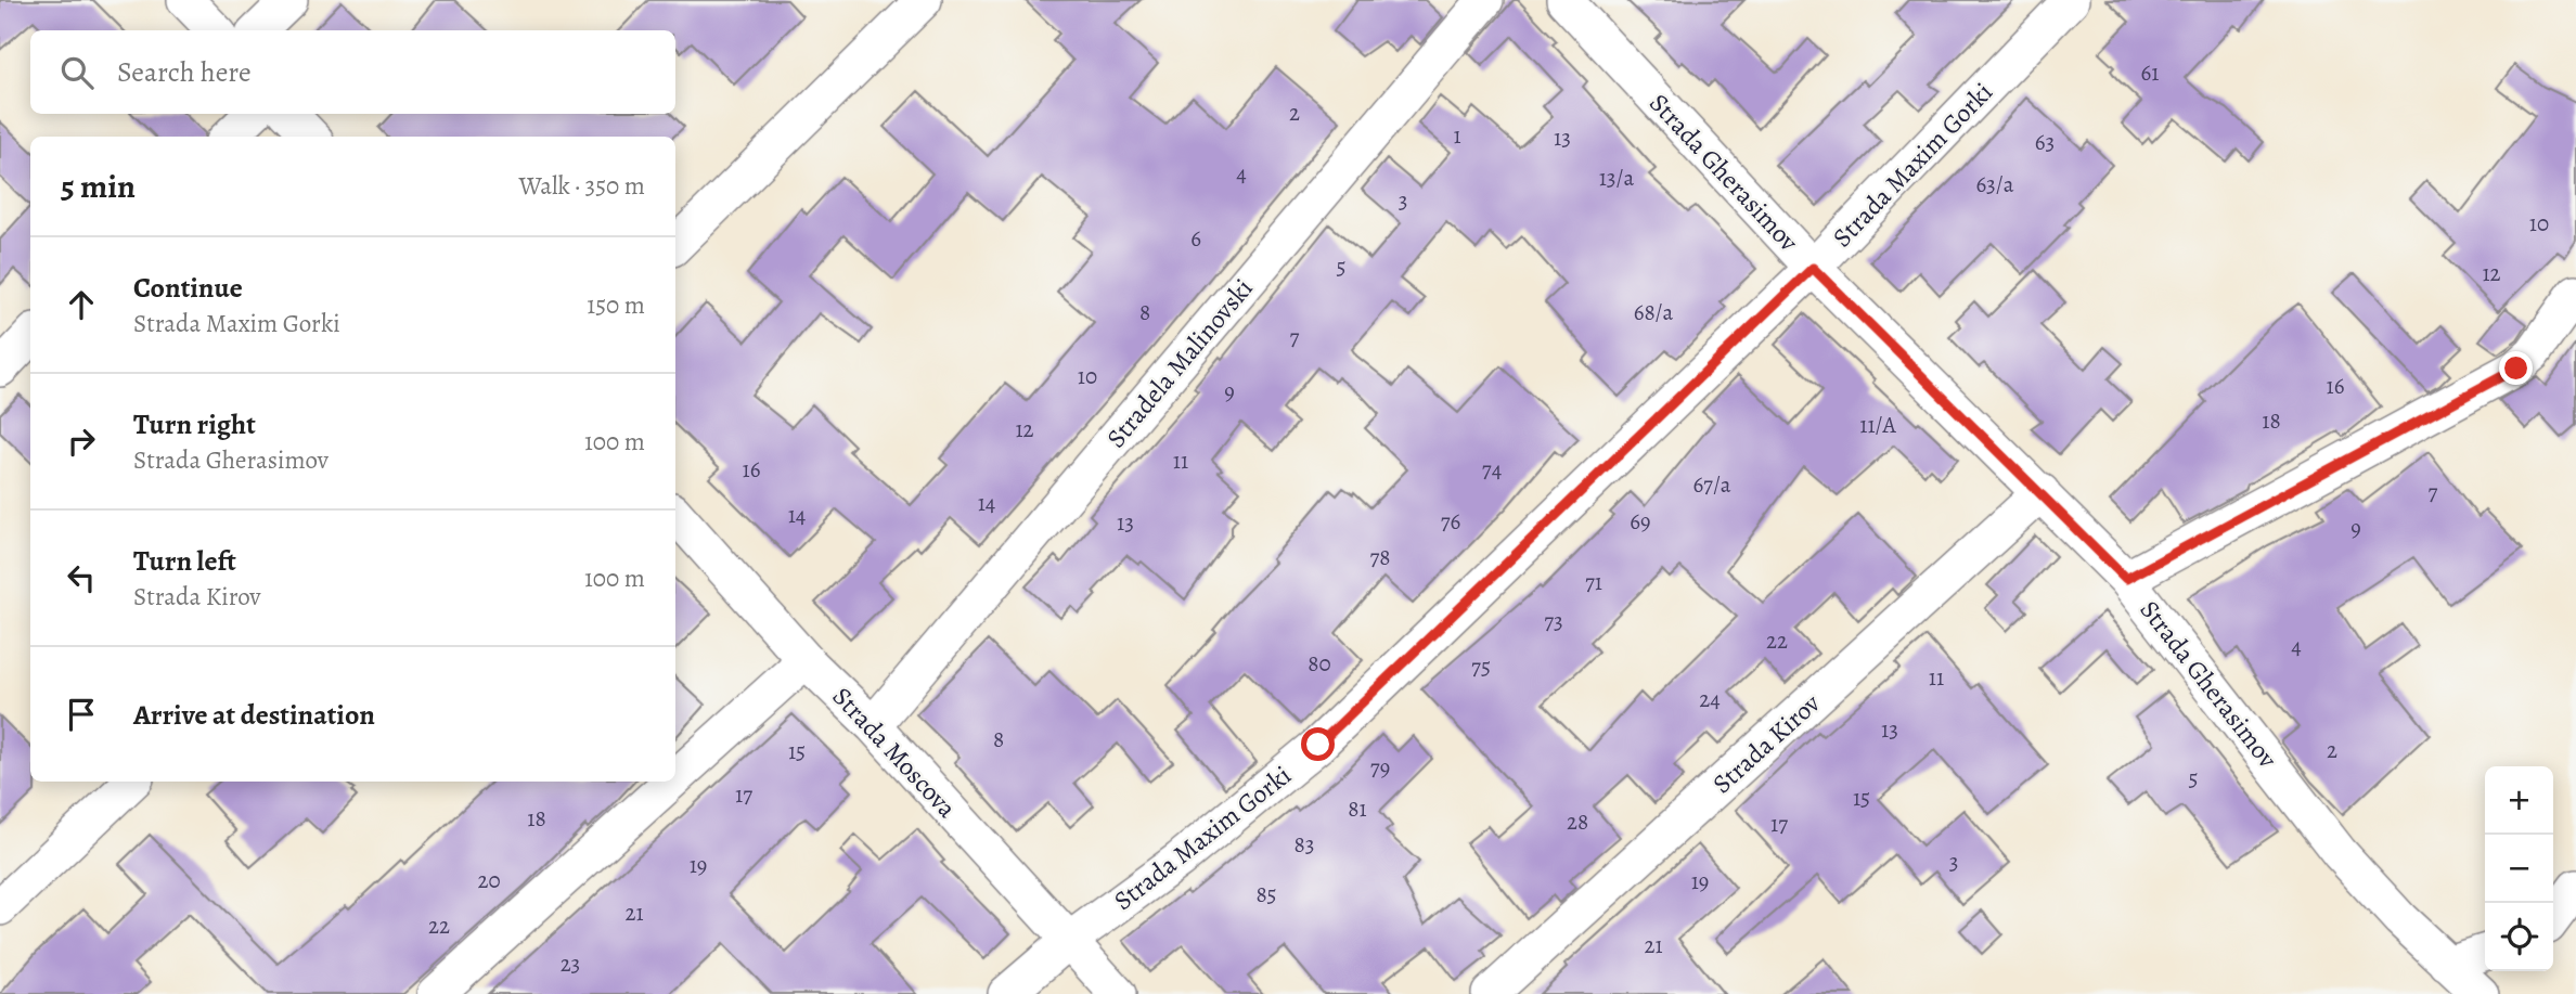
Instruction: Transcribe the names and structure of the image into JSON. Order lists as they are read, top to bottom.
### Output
{
  "streets": {
    "street": [
      "Strada Maxim Gorki",
      "Strada Gherasimov",
      "Stradela Malinovski",
      "Strada Kirov",
      "Strada Moscova"
    ]
  },
  "crossings": [
    ["Strada Maxim Gorki", "Strada Gherasimov"],
    ["Strada Maxim Gorki", "Strada Moscova"],
    ["Strada Gherasimov", "Strada Kirov"],
    ["Stradela Malinovski", "Strada Moscova"]
  ],
  "house_numbers": [
    "61",
    "2",
    "1",
    "13",
    "63",
    "4",
    "13/a",
    "63/a",
    "3",
    "10",
    "6",
    "5",
    "12",
    "8",
    "68/a",
    "7",
    "10",
    "16",
    "9",
    "18",
    "11/A",
    "12",
    "11",
    "16",
    "74",
    "67/a",
    "7",
    "14",
    "14",
    "76",
    "69",
    "13",
    "9",
    "78",
    "71",
    "73",
    "22",
    "4",
    "80",
    "75",
    "11",
    "24",
    "13",
    "8",
    "2",
    "15",
    "79",
    "5",
    "17",
    "15",
    "81",
    "18",
    "28",
    "17",
    "83",
    "3",
    "19",
    "20",
    "19",
    "85",
    "21",
    "22",
    "21",
    "23"
  ],
  "page": {
    "search": "Search here",
    "heading": ["5 min", "Walk · 350 m"],
    "list": [
      ["Continue", "Strada Maxim Gorki", "150 m"],
      ["Turn right", "Strada Gherasimov", "100 m"],
      ["Turn left", "Strada Kirov", "100 m"],
      "Arrive at destination"
    ],
    "map_buttons": ["+", "−"]
  }
}
